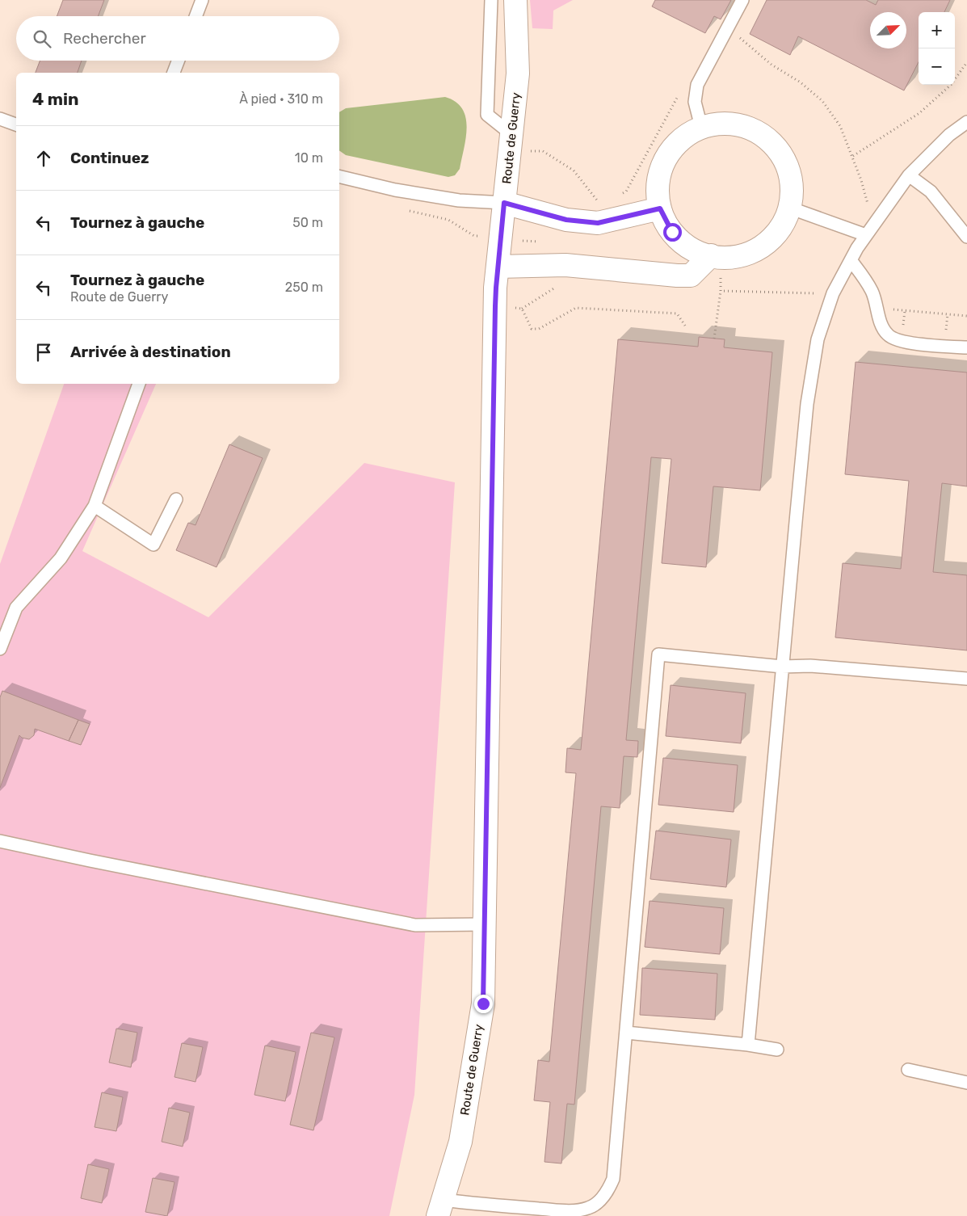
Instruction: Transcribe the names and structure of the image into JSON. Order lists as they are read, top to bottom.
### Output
{
  "streets": {
    "street": ["Route de Guerry"]
  },
  "north": "top right",
  "page": {
    "map_buttons": ["+", "−"],
    "search": "Rechercher",
    "heading": ["4 min", "À pied · 310 m"],
    "list": [
      ["Continuez", "10 m"],
      ["Tournez à gauche", "50 m"],
      ["Tournez à gauche", "Route de Guerry", "250 m"],
      "Arrivée à destination"
    ]
  }
}
